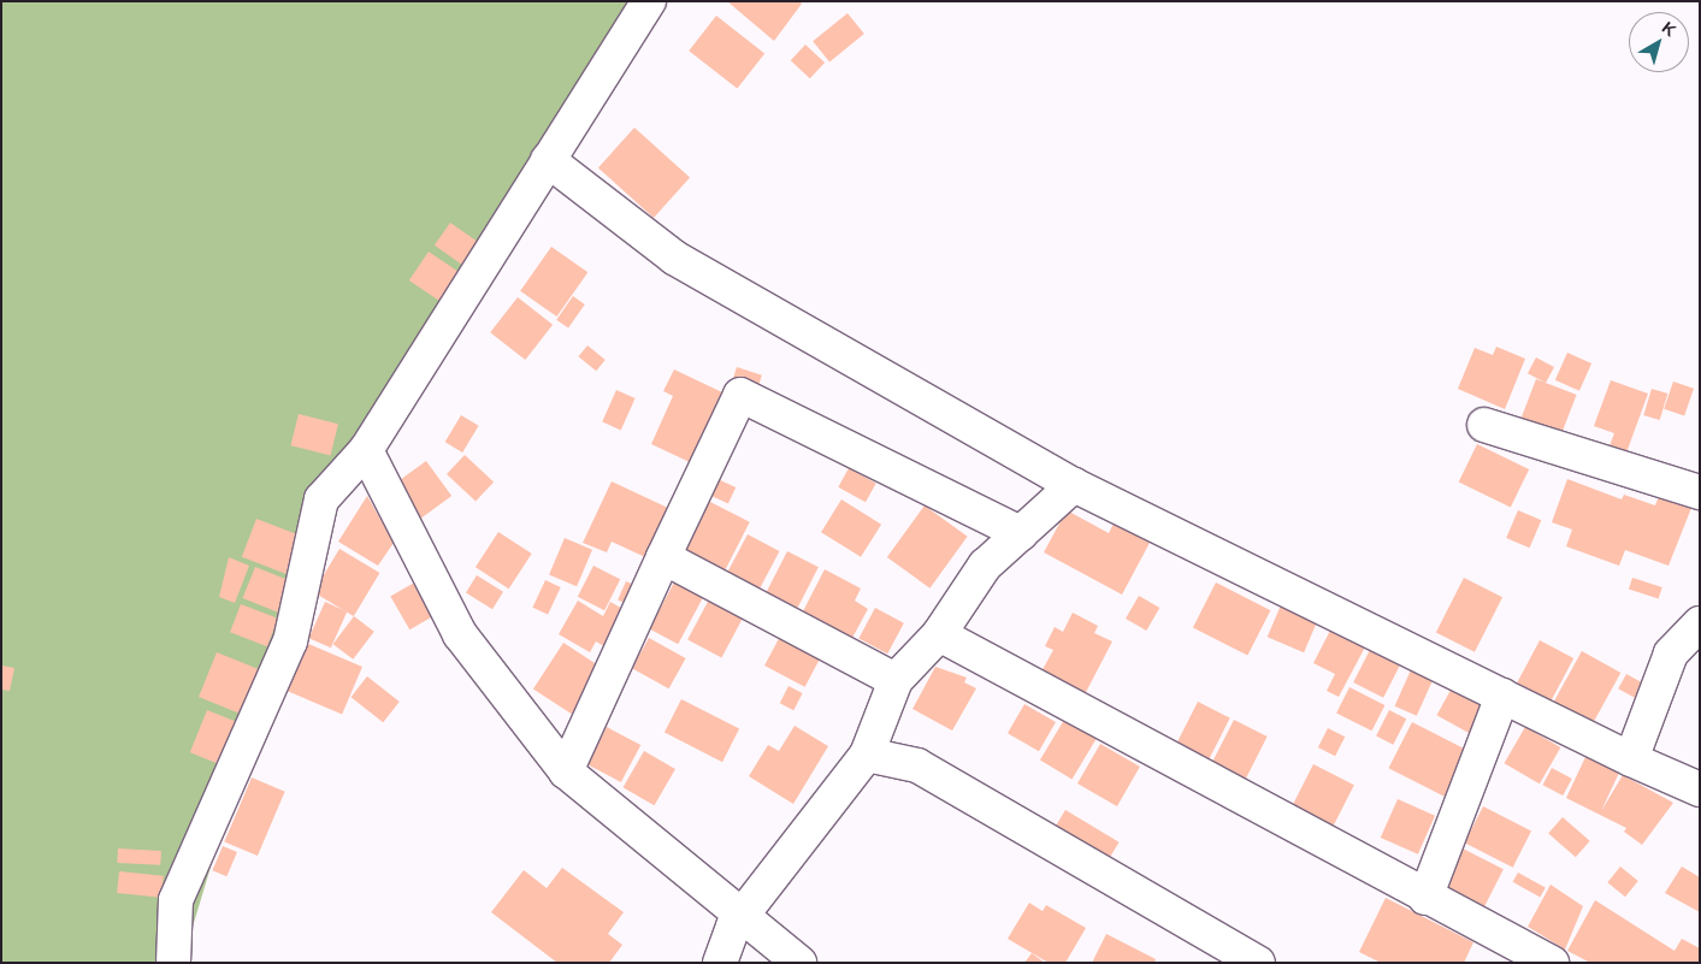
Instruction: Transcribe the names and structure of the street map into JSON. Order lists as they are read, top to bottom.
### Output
{
  "north": "top right"
}
